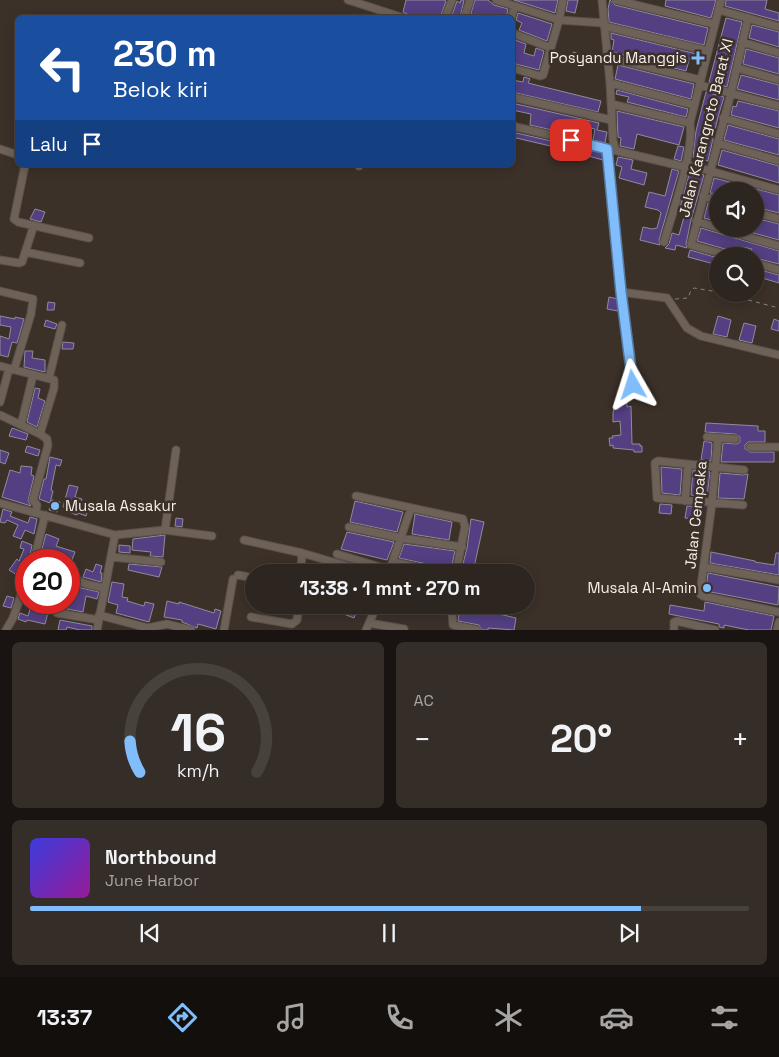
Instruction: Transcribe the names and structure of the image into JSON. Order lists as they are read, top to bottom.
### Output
{
  "streets": {
    "street": ["Jalan Karangroto Barat XI", "Jalan Cempaka"]
  },
  "places": {
    "health": ["Posyandu Manggis"],
    "other": ["Musala Assakur", "Musala Al-Amin"]
  },
  "page": {
    "turn": ["230 m", "Belok kiri"],
    "then": "Lalu",
    "limit": "20",
    "trip": "13:38 · 1 mnt · 270 m",
    "tile": "AC",
    "heat": ["−", "20°", "+"],
    "song": ["Northbound", "June Harbor"],
    "tabs": "13:37",
    "gauge": ["16", "km/h"]
  }
}
